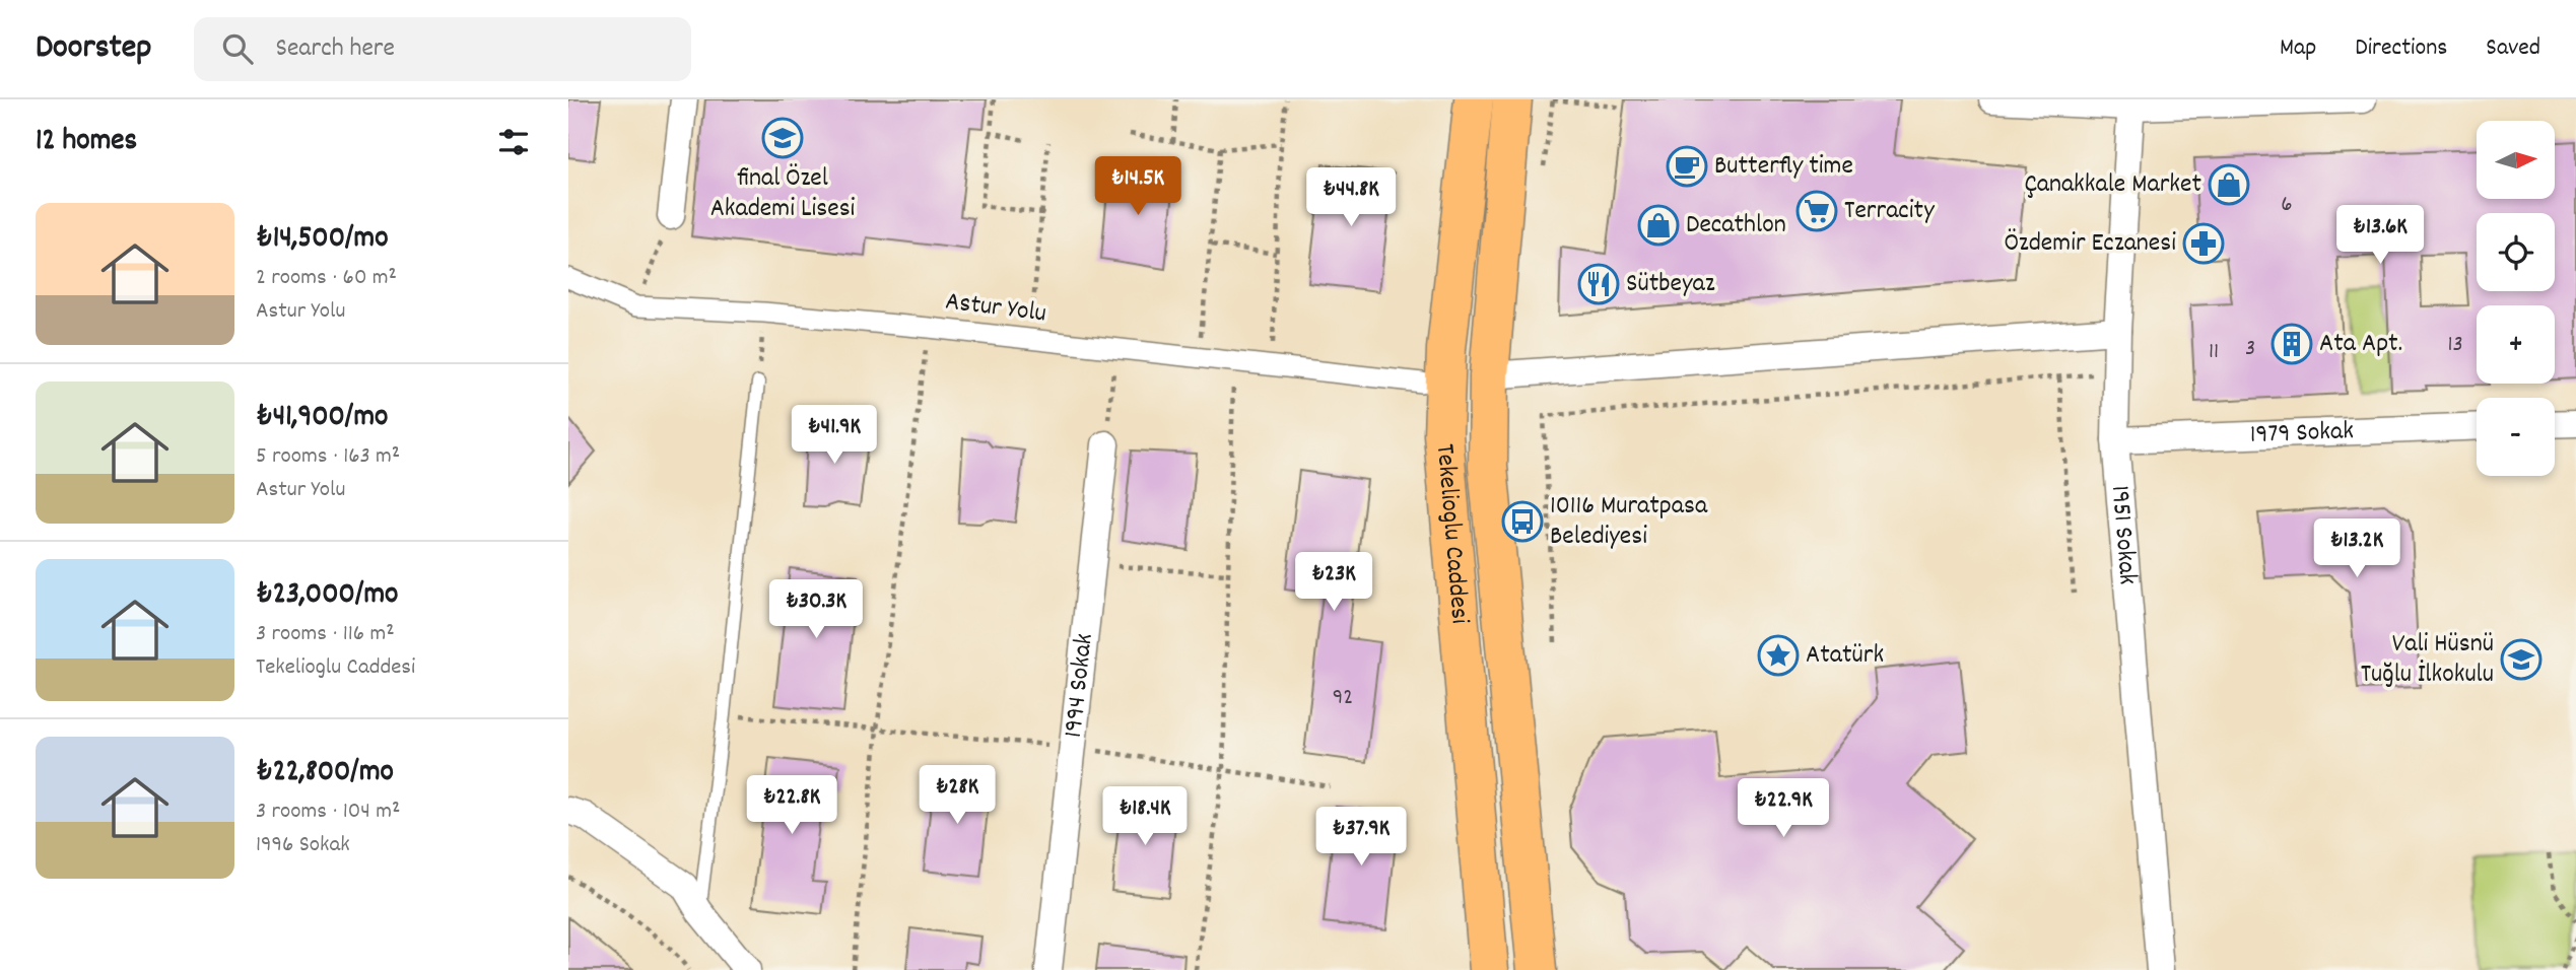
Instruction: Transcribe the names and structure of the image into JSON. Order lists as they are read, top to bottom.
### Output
{
  "streets": {
    "main road": ["Tekelioglu Caddesi"],
    "street": [
      "Astur Yolu",
      "1979 Sokak",
      "1951 Sokak",
      "1994 Sokak"
    ]
  },
  "crossings": [
    ["1979 Sokak", "1951 Sokak"]
  ],
  "places": {
    "school or university": ["final Özel Akademi Lisesi", "Vali Hüsnü Tuğlu İlkokulu"],
    "cafe": ["Butterfly time"],
    "shop": ["Çanakkale Market", "Decathlon"],
    "supermarket": ["Terracity"],
    "pharmacy": ["Özdemir Eczanesi"],
    "restaurant": ["Sütbeyaz"],
    "building": ["Ata Apt."],
    "bus stop": ["10116 Muratpasa Belediyesi"],
    "place": ["Atatürk"]
  },
  "house_numbers": [
    "6",
    "13",
    "3",
    "11",
    "92"
  ],
  "north": "right",
  "page": {
    "header": "Doorstep",
    "search": "Search here",
    "nav": ["Map", "Directions", "Saved"],
    "heading": "12 homes",
    "map_buttons": ["+", "−"],
    "price": [
      "₺14.5K",
      "₺44.8K",
      "₺13.6K",
      "₺41.9K",
      "₺13.2K",
      "₺23K",
      "₺30.3K",
      "₺28K",
      "₺22.8K",
      "₺22.9K",
      "₺18.4K",
      "₺37.9K"
    ],
    "list": [
      {
        "name": "₺14,500/mo",
        "note": "2 rooms · 60 m² · Astur Yolu"
      },
      {
        "name": "₺41,900/mo",
        "note": "5 rooms · 163 m² · Astur Yolu"
      },
      {
        "name": "₺23,000/mo",
        "note": "3 rooms · 116 m² · Tekelioglu Caddesi"
      },
      {
        "name": "₺22,800/mo",
        "note": "3 rooms · 104 m² · 1996 Sokak"
      }
    ]
  }
}
